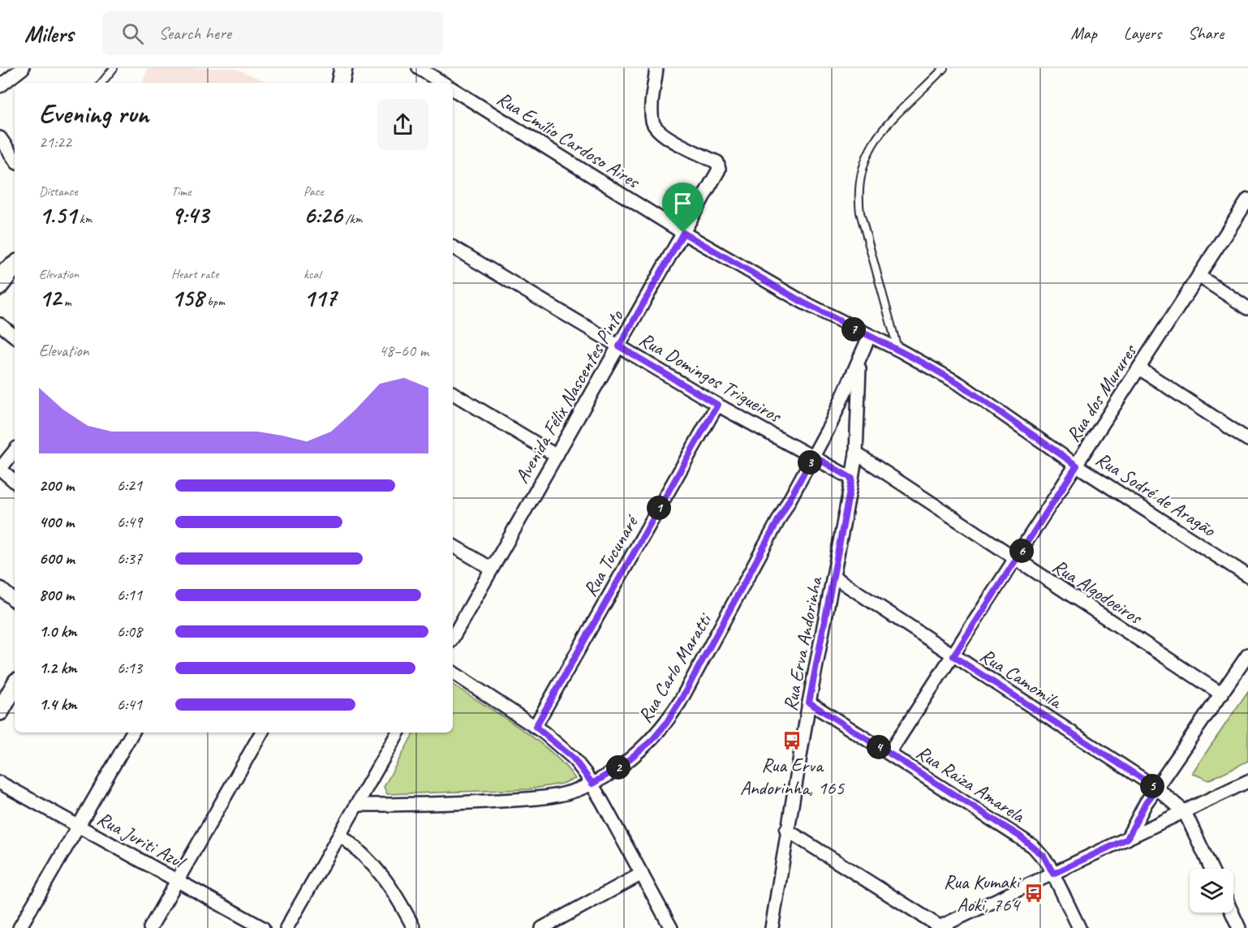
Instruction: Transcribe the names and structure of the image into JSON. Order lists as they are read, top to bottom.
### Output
{
  "streets": {
    "street": [
      "Rua Emílio Cardoso Aires",
      "Rua Domingos Trigueiros",
      "Rua dos Murures",
      "Avenida Félix Nascentes Pinto",
      "Rua Sodré de Aragão",
      "Rua Tucunaré",
      "Rua Algodoeiros",
      "Rua Erva Andorinha",
      "Rua Carlo Maratti",
      "Rua Camomila",
      "Rua Raiza Amarela",
      "Rua Juriti Azul"
    ]
  },
  "crossings": [
    ["Rua Emílio Cardoso Aires", "Avenida Félix Nascentes Pinto"],
    ["Rua Emílio Cardoso Aires", "Rua Sodré de Aragão"],
    ["Rua Emílio Cardoso Aires", "Rua Carlo Maratti"],
    ["Rua Domingos Trigueiros", "Avenida Félix Nascentes Pinto"],
    ["Rua Domingos Trigueiros", "Rua Tucunaré"],
    ["Rua Domingos Trigueiros", "Rua Erva Andorinha"],
    ["Rua Domingos Trigueiros", "Rua Carlo Maratti"],
    ["Rua dos Murures", "Rua Sodré de Aragão"],
    ["Rua dos Murures", "Rua Algodoeiros"],
    ["Rua dos Murures", "Rua Camomila"],
    ["Rua dos Murures", "Rua Raiza Amarela"],
    ["Rua Sodré de Aragão", "Rua Carlo Maratti"],
    ["Rua Algodoeiros", "Rua Erva Andorinha"],
    ["Rua Erva Andorinha", "Rua Camomila"],
    ["Rua Erva Andorinha", "Rua Raiza Amarela"]
  ],
  "places": {
    "bus stop": ["Rua Erva Andorinha, 165", "Rua Kumaki Aoki, 764"]
  },
  "page": {
    "header": "Milers",
    "search": "Search here",
    "nav": ["Map", "Layers", "Share"],
    "heading": ["Evening run", "21:22"],
    "stats": [
      ["Distance", "1.51 km"],
      ["Time", "9:43"],
      ["Pace", "6:26 /km"],
      ["Elevation", "12 m"],
      ["Heart rate", "158 bpm"],
      ["kcal", "117"]
    ],
    "pins": [
      "7",
      "3",
      "1",
      "6",
      "4",
      "2",
      "5"
    ],
    "chart": ["Elevation", "48–60 m"],
    "list": [
      {
        "name": "200 m",
        "note": "6:21"
      },
      {
        "name": "400 m",
        "note": "6:49"
      },
      {
        "name": "600 m",
        "note": "6:37"
      },
      {
        "name": "800 m",
        "note": "6:11"
      },
      {
        "name": "1.0 km",
        "note": "6:08"
      },
      {
        "name": "1.2 km",
        "note": "6:13"
      },
      {
        "name": "1.4 km",
        "note": "6:41"
      }
    ]
  }
}
